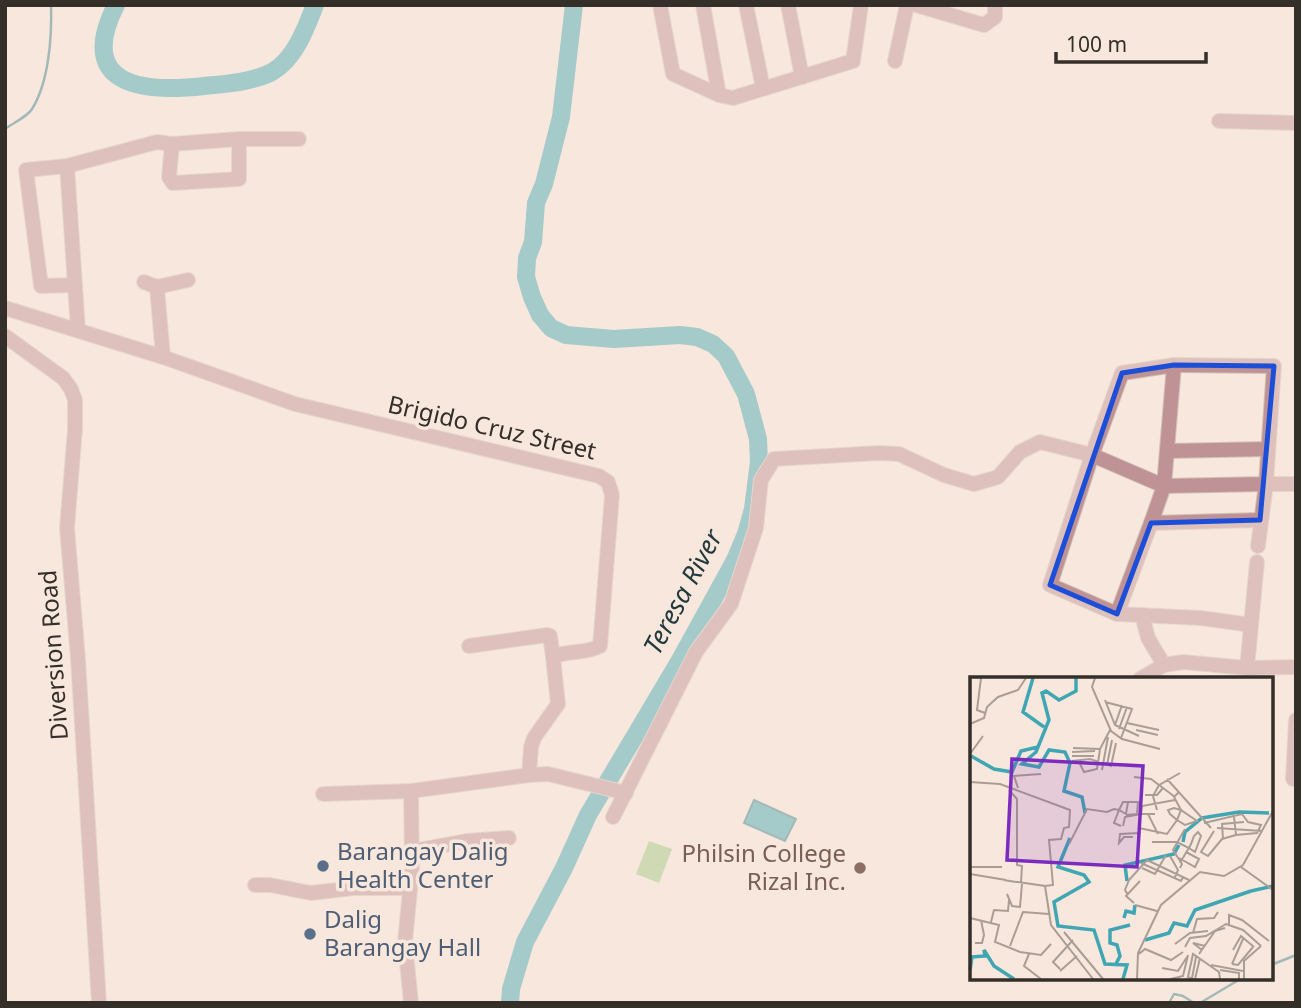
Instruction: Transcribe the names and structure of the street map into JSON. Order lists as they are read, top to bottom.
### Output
{
  "streets": {
    "street": ["Brigido Cruz Street", "Diversion Road"]
  },
  "water": ["Teresa River"],
  "places": ["Barangay Dalig Health Center", "Philsin College Rizal Inc.", "Dalig Barangay Hall"],
  "scale_bar": "100 m"
}
